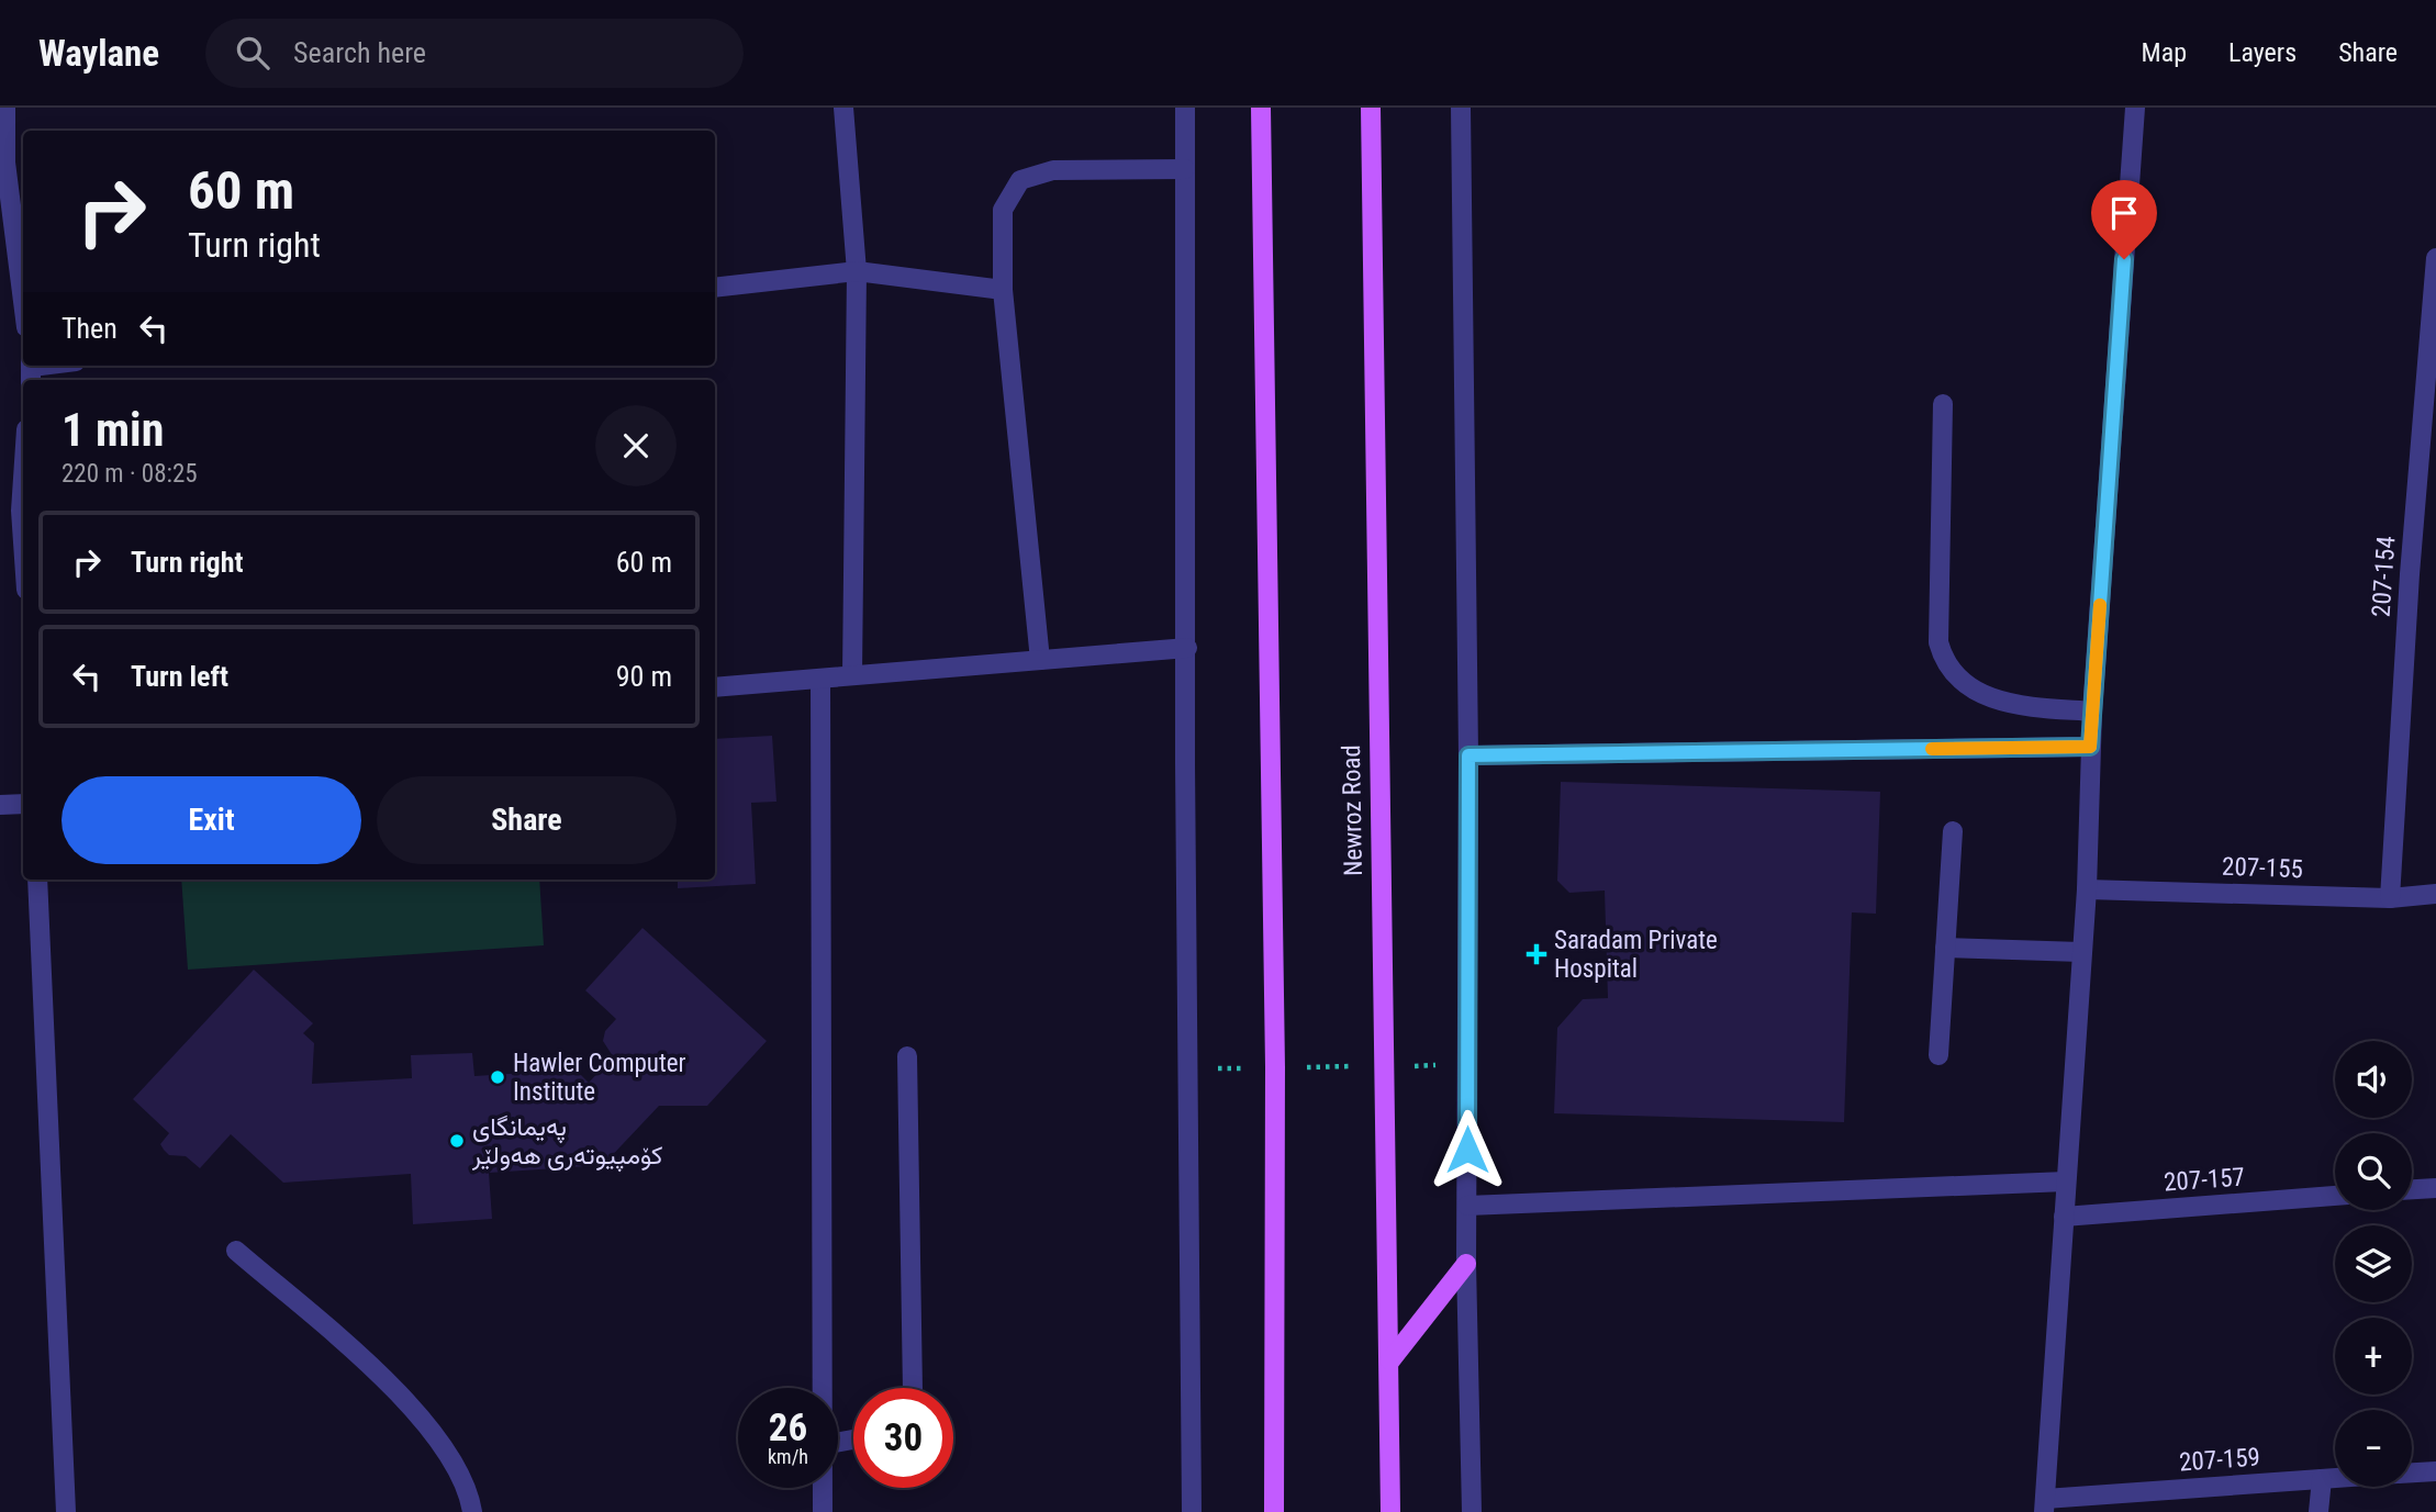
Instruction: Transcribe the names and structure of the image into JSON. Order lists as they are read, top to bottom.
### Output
{
  "streets": {
    "main road": ["Newroz Road"],
    "street": [
      "207-154",
      "207-155",
      "207-157",
      "207-159"
    ]
  },
  "crossings": [
    ["207-154", "207-155"]
  ],
  "places": {
    "health": ["Saradam Private Hospital"],
    "other": ["Hawler Computer Institute", "پەیمانگای کۆمپیوتەری هەولێر"]
  },
  "page": {
    "header": "Waylane",
    "search": "Search here",
    "nav": ["Map", "Layers", "Share"],
    "turn": ["60 m", "Turn right"],
    "then": "Then",
    "heading": ["1 min", "220 m · 08:25"],
    "list": [
      {
        "name": "Turn right",
        "value": "60 m"
      },
      {
        "name": "Turn left",
        "value": "90 m"
      }
    ],
    "buttons": ["Exit", "Share"],
    "map_buttons": ["+", "−"],
    "speed": "26 km/h",
    "limit": "30"
  }
}
